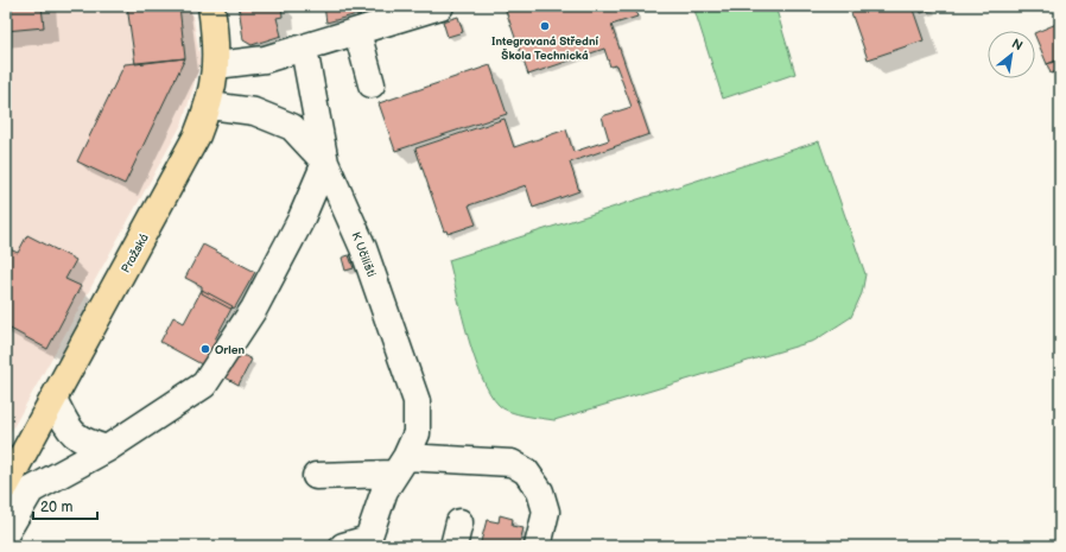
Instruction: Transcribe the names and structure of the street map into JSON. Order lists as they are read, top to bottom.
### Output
{
  "streets": {
    "main road": ["Pražská"],
    "street": ["K Učilišti"]
  },
  "places": ["Integrovaná Střední Škola Technická", "Orlen"],
  "scale_bar": "20 m",
  "north": "top right"
}
